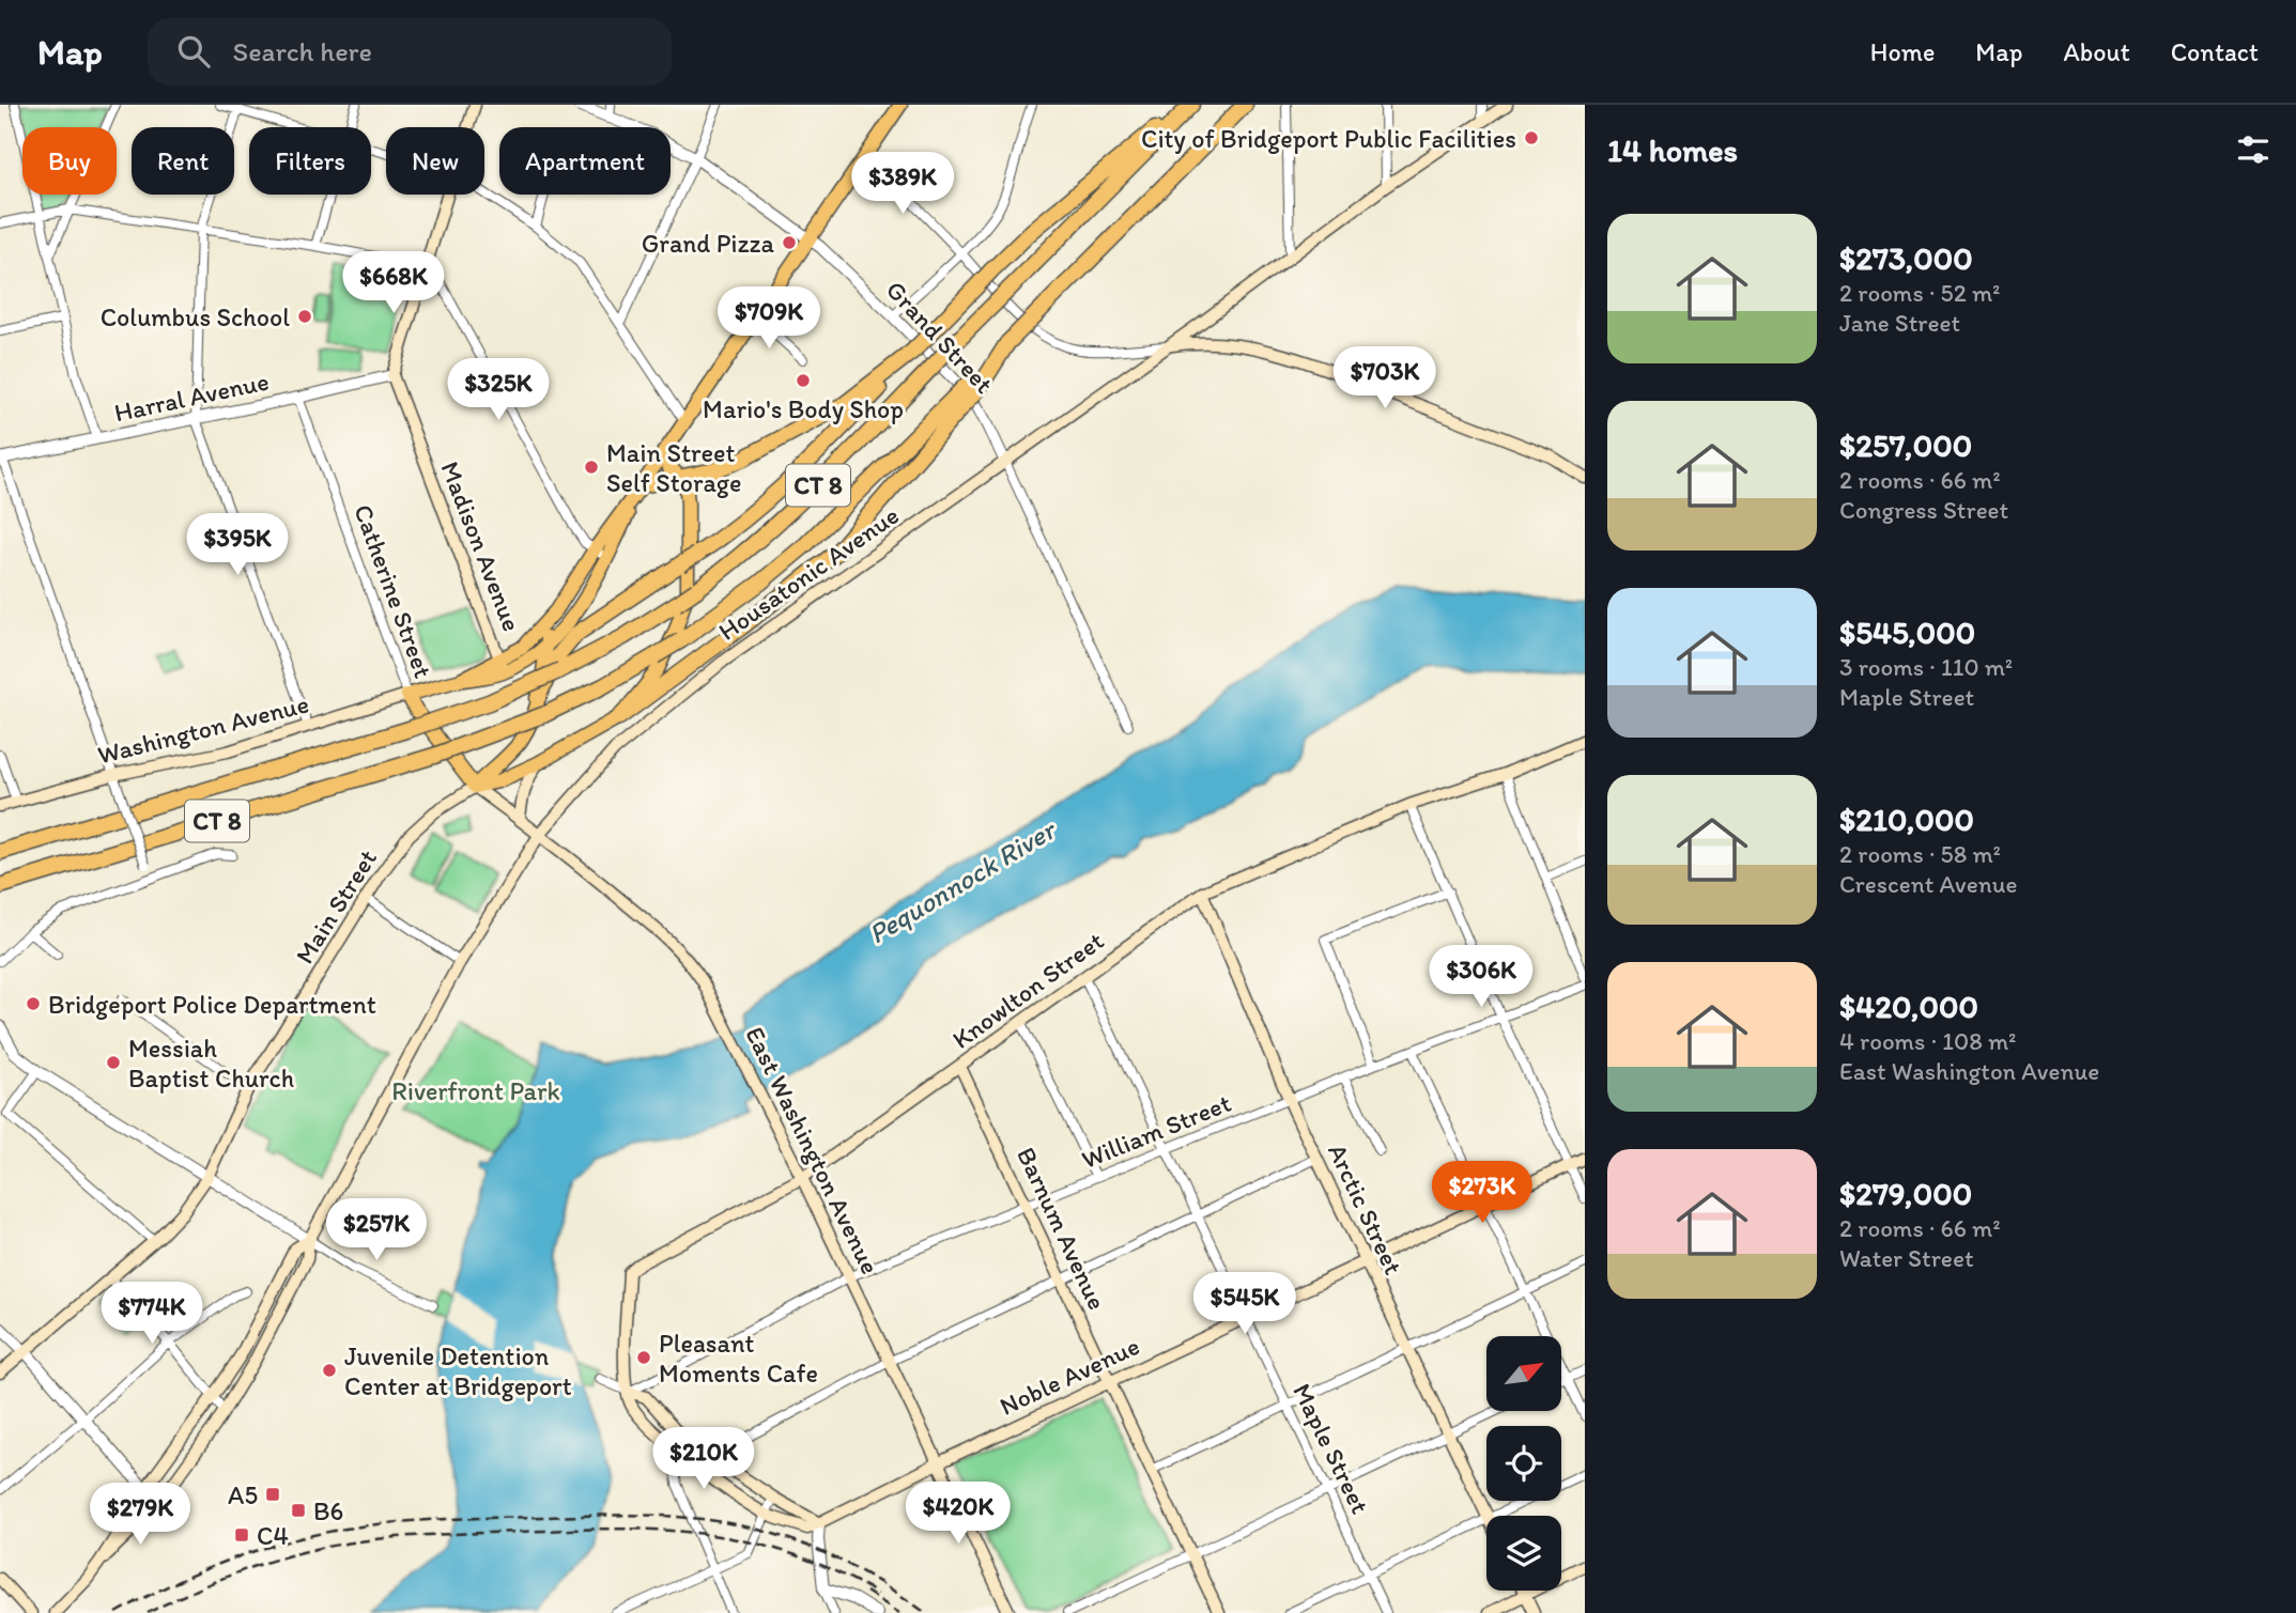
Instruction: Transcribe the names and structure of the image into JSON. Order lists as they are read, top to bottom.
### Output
{
  "streets": {
    "highway": ["CT 8"],
    "main road": [
      "Madison Avenue",
      "Housatonic Avenue",
      "Catherine Street",
      "Washington Avenue",
      "Main Street",
      "Knowlton Street",
      "East Washington Avenue",
      "Arctic Street",
      "Barnum Avenue",
      "Noble Avenue"
    ],
    "street": [
      "Grand Street",
      "Harral Avenue",
      "William Street",
      "Maple Street"
    ]
  },
  "crossings": [
    ["Grand Street", "Housatonic Avenue"],
    ["Grand Street", "Main Street"],
    ["Harral Avenue", "Madison Avenue"],
    ["Harral Avenue", "Catherine Street"],
    ["Madison Avenue", "Washington Avenue"],
    ["Madison Avenue", "Main Street"],
    ["Housatonic Avenue", "East Washington Avenue"],
    ["Catherine Street", "Washington Avenue"],
    ["Catherine Street", "Main Street"],
    ["Catherine Street", "East Washington Avenue"],
    ["Washington Avenue", "Main Street"],
    ["Main Street", "East Washington Avenue"],
    ["Knowlton Street", "William Street"],
    ["Knowlton Street", "East Washington Avenue"],
    ["Knowlton Street", "Arctic Street"],
    ["Knowlton Street", "Barnum Avenue"],
    ["Knowlton Street", "Maple Street"],
    ["William Street", "East Washington Avenue"],
    ["William Street", "Arctic Street"],
    ["William Street", "Barnum Avenue"],
    ["William Street", "Maple Street"],
    ["East Washington Avenue", "Noble Avenue"],
    ["Arctic Street", "Noble Avenue"],
    ["Barnum Avenue", "Noble Avenue"],
    ["Noble Avenue", "Maple Street"]
  ],
  "water": ["Pequonnock River"],
  "parks": ["Riverfront Park"],
  "places": {
    "other": [
      "City of Bridgeport Public Facilities",
      "Grand Pizza",
      "Columbus School",
      "Mario's Body Shop",
      "Main Street Self Storage",
      "Bridgeport Police Department",
      "Messiah Baptist Church",
      "Pleasant Moments Cafe",
      "Juvenile Detention Center at Bridgeport"
    ],
    "transit": ["A5", "B6", "C4"]
  },
  "north": "top right",
  "page": {
    "header": "Map",
    "search": "Search here",
    "nav": [
      "Home",
      "Map",
      "About",
      "Contact"
    ],
    "heading": "14 homes",
    "chip": [
      "Buy",
      "Rent",
      "Filters",
      "New",
      "Apartment"
    ],
    "price": [
      "$389K",
      "$668K",
      "$709K",
      "$703K",
      "$325K",
      "$395K",
      "$306K",
      "$273K",
      "$257K",
      "$545K",
      "$774K",
      "$210K",
      "$420K",
      "$279K"
    ],
    "list": [
      {
        "name": "$273,000",
        "note": "2 rooms · 52 m² · Jane Street"
      },
      {
        "name": "$257,000",
        "note": "2 rooms · 66 m² · Congress Street"
      },
      {
        "name": "$545,000",
        "note": "3 rooms · 110 m² · Maple Street"
      },
      {
        "name": "$210,000",
        "note": "2 rooms · 58 m² · Crescent Avenue"
      },
      {
        "name": "$420,000",
        "note": "4 rooms · 108 m² · East Washington Avenue"
      },
      {
        "name": "$279,000",
        "note": "2 rooms · 66 m² · Water Street"
      }
    ]
  }
}
